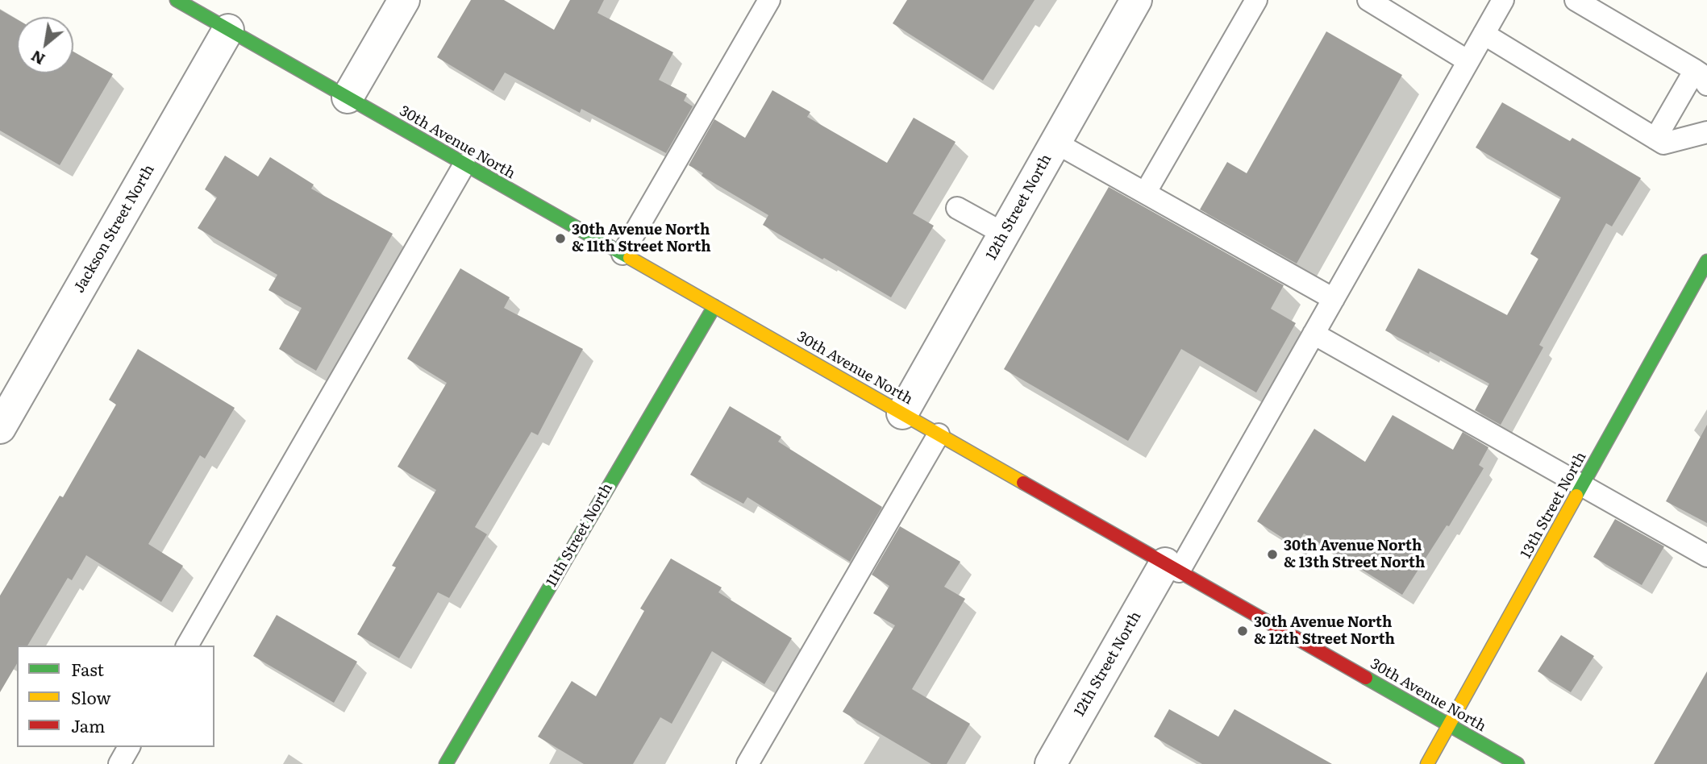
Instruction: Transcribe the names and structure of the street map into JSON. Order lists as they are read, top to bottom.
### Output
{
  "streets": {
    "street": [
      "30th Avenue North",
      "12th Street North",
      "Jackson Street North",
      "13th Street North",
      "11th Street North"
    ]
  },
  "crossings": [
    ["30th Avenue North", "12th Street North"],
    ["30th Avenue North", "Jackson Street North"],
    ["30th Avenue North", "13th Street North"],
    ["30th Avenue North", "11th Street North"]
  ],
  "places": ["30th Avenue North & 11th Street North", "30th Avenue North & 13th Street North", "30th Avenue North & 12th Street North"],
  "legend": ["Fast", "Slow", "Jam"],
  "north": "bottom left"
}
